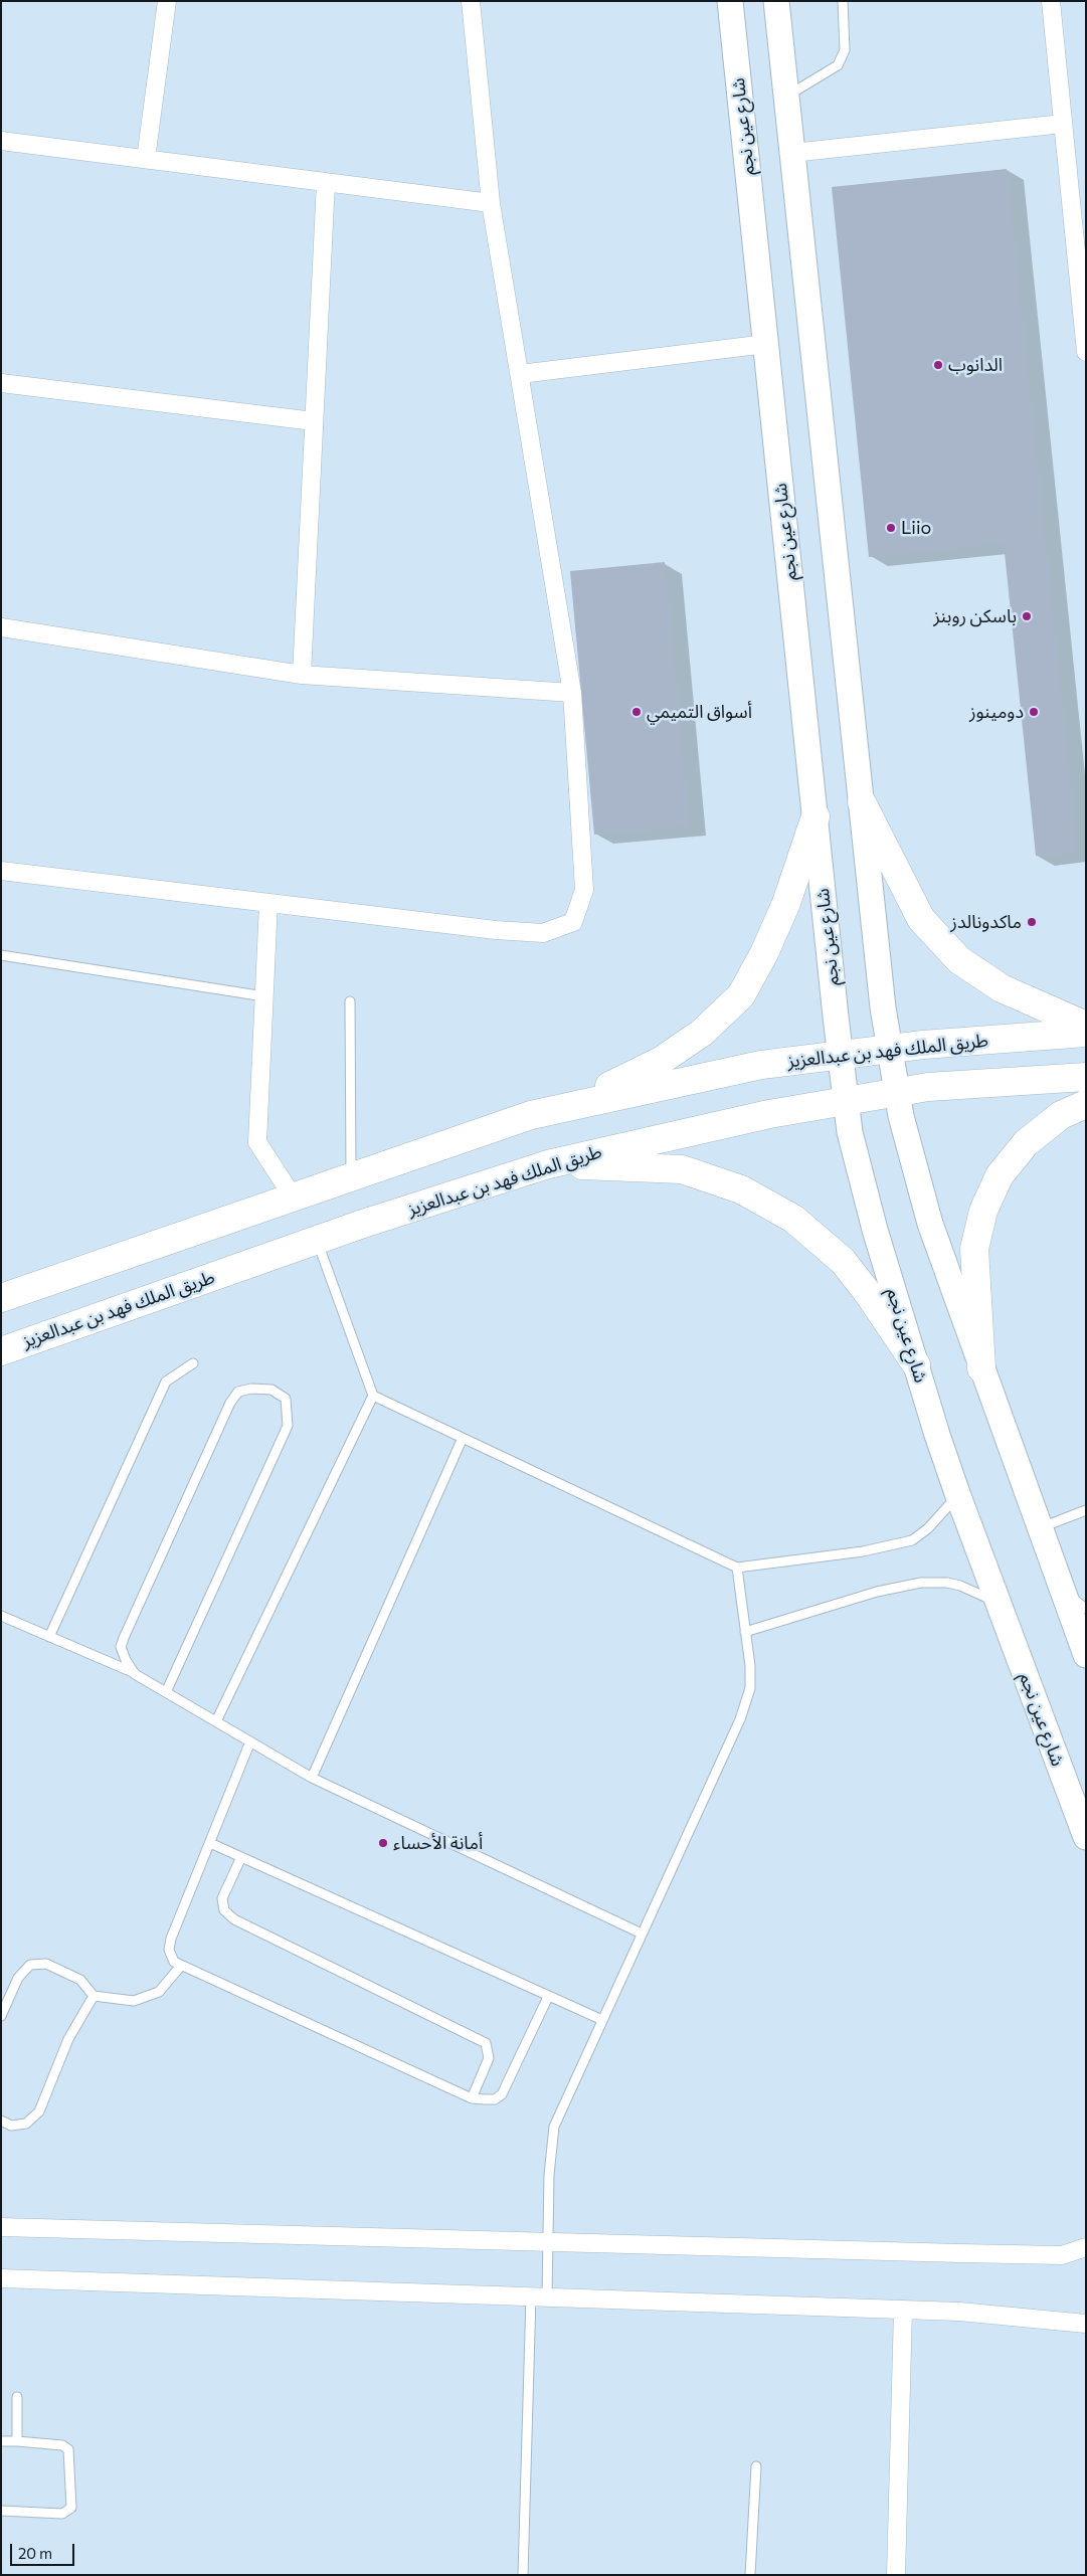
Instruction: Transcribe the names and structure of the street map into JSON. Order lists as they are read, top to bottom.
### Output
{
  "streets": {
    "main road": ["شارع عين نجم", "طريق الملك فهد بن عبدالعزيز"]
  },
  "crossings": [
    ["شارع عين نجم", "طريق الملك فهد بن عبدالعزيز"]
  ],
  "places": [
    "الدانوب",
    "Liio",
    "باسكن روبنز",
    "أسواق التميمي",
    "دومينوز",
    "ماكدونالدز",
    "أمانة الأحساء"
  ],
  "scale_bar": "20 m"
}
